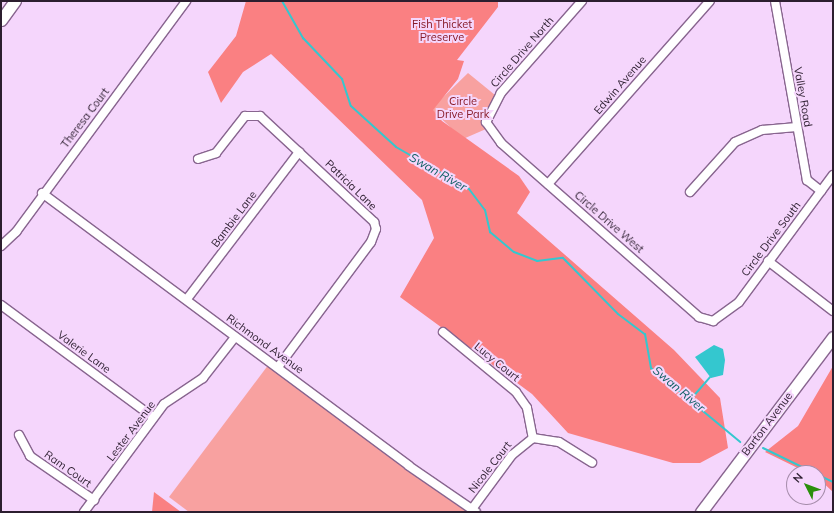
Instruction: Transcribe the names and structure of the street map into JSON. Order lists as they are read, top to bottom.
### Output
{
  "streets": {
    "street": [
      "Circle Drive North",
      "Edwin Avenue",
      "Valley Road",
      "Theresa Court",
      "Patricia Lane",
      "Bambie Lane",
      "Circle Drive West",
      "Circle Drive South",
      "Richmond Avenue",
      "Valerie Lane",
      "Lucy Court",
      "Barton Avenue",
      "Lester Avenue",
      "Nicole Court",
      "Ram Court"
    ]
  },
  "crossings": [
    ["Circle Drive North", "Circle Drive West"],
    ["Edwin Avenue", "Circle Drive West"],
    ["Valley Road", "Circle Drive South"],
    ["Theresa Court", "Richmond Avenue"],
    ["Patricia Lane", "Bambie Lane"],
    ["Patricia Lane", "Richmond Avenue"],
    ["Bambie Lane", "Richmond Avenue"],
    ["Circle Drive West", "Circle Drive South"],
    ["Richmond Avenue", "Lester Avenue"],
    ["Richmond Avenue", "Nicole Court"],
    ["Valerie Lane", "Lester Avenue"],
    ["Lucy Court", "Nicole Court"],
    ["Lester Avenue", "Ram Court"]
  ],
  "water": ["Swan River"],
  "parks": ["Fish Thicket Preserve", "Circle Drive Park"],
  "north": "top left"
}
